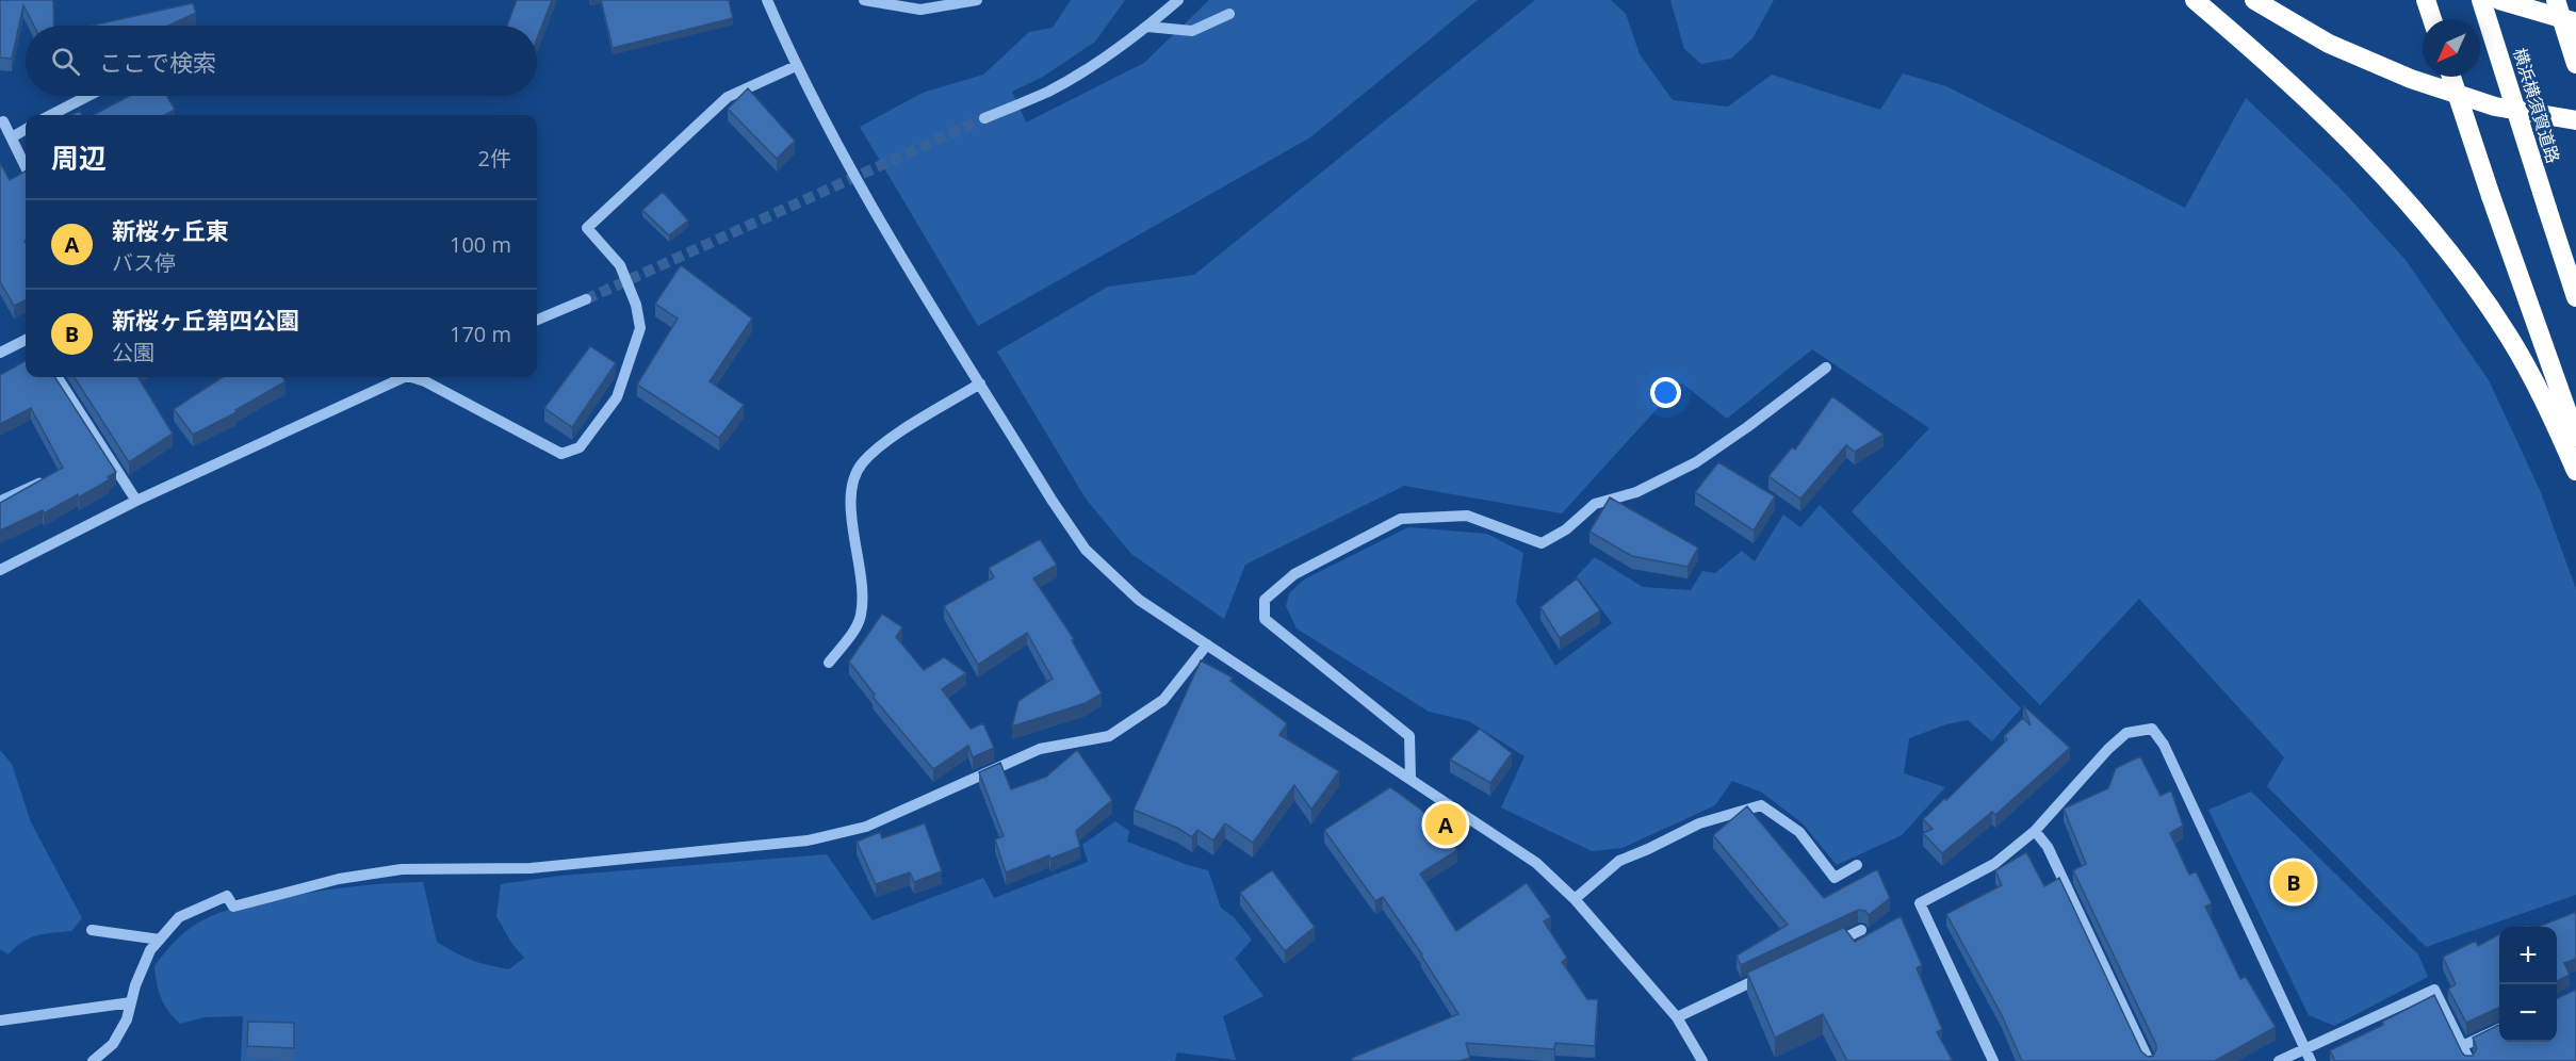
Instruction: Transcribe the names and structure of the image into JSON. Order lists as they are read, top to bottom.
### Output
{
  "streets": {
    "highway": ["横浜横須賀道路"]
  },
  "north": "bottom left",
  "page": {
    "search": "ここで検索",
    "heading": ["周辺", "2件"],
    "list": [
      {
        "mark": "A",
        "name": "新桜ヶ丘東",
        "note": "バス停",
        "value": "100 m"
      },
      {
        "mark": "B",
        "name": "新桜ヶ丘第四公園",
        "note": "公園",
        "value": "170 m"
      }
    ],
    "pins": ["A", "B"],
    "map_buttons": ["+", "−"]
  }
}
